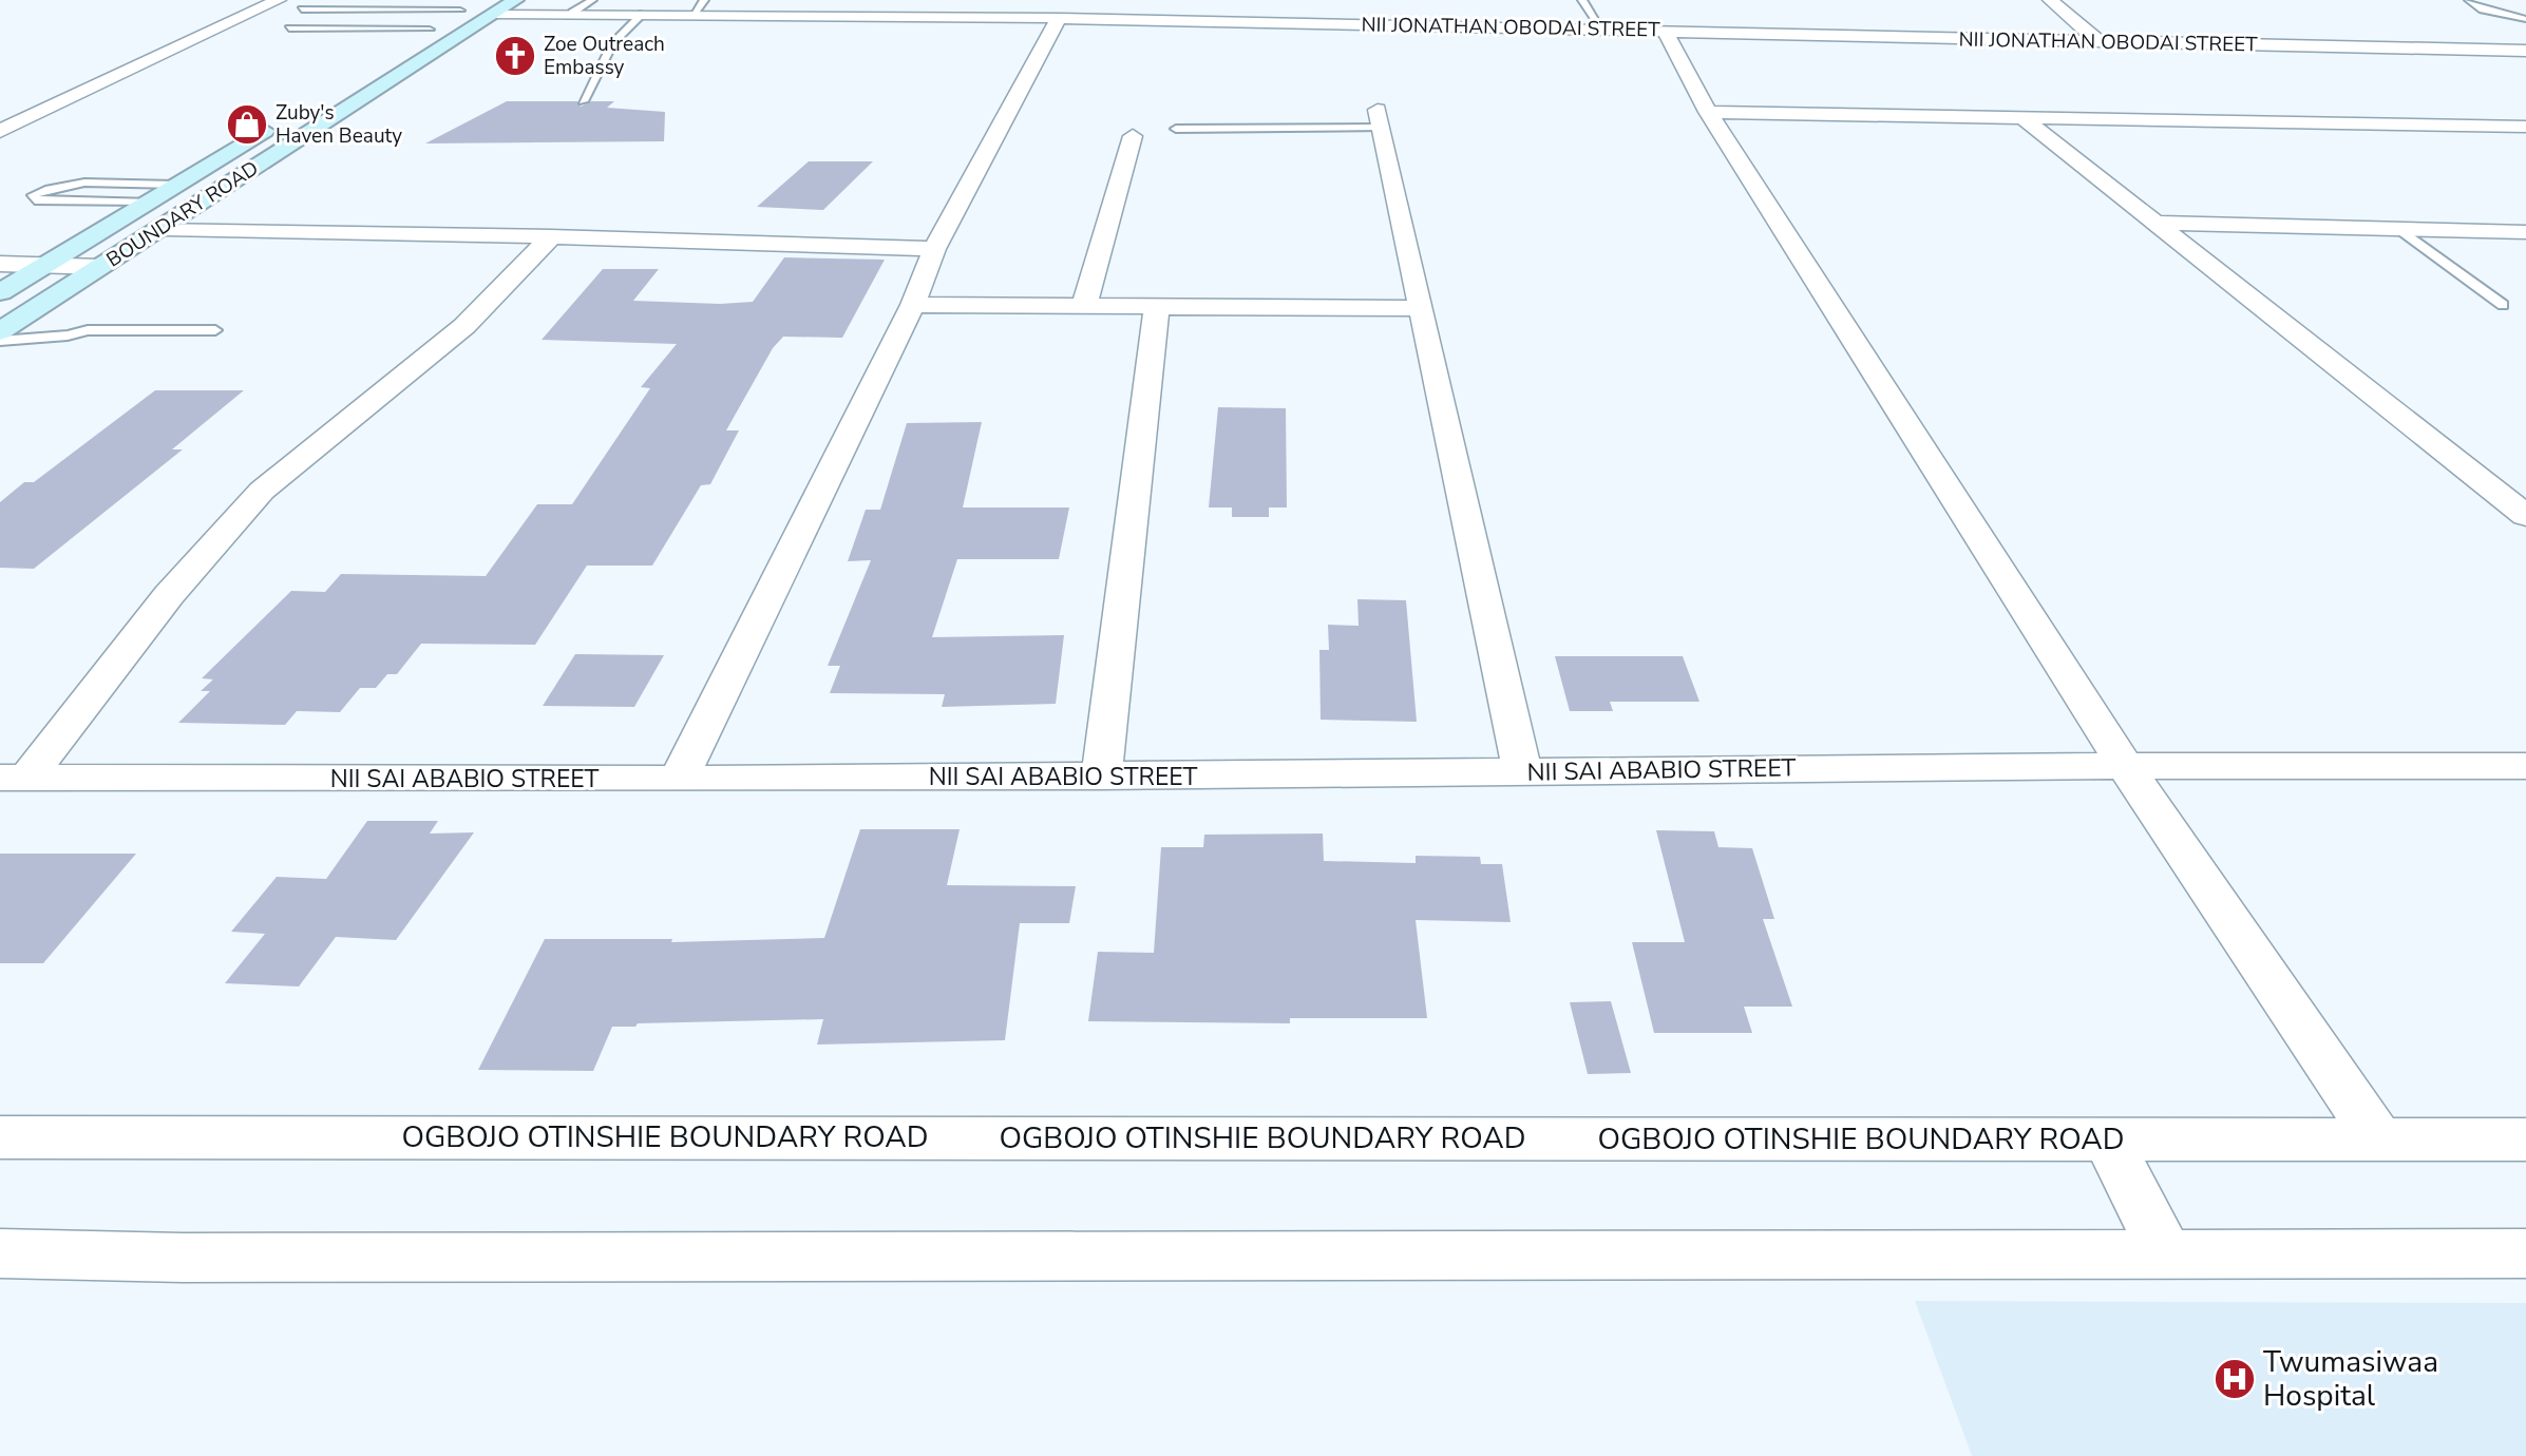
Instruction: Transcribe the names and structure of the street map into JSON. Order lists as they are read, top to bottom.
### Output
{
  "streets": {
    "main road": ["BOUNDARY ROAD"],
    "street": ["NII JONATHAN OBODAI STREET", "NII SAI ABABIO STREET", "OGBOJO OTINSHIE BOUNDARY ROAD"]
  },
  "crossings": [
    ["NII JONATHAN OBODAI STREET", "BOUNDARY ROAD"]
  ],
  "places": {
    "church": ["Zoe Outreach Embassy"],
    "shop": ["Zuby's Haven Beauty"],
    "hospital": ["Twumasiwaa Hospital"]
  }
}
